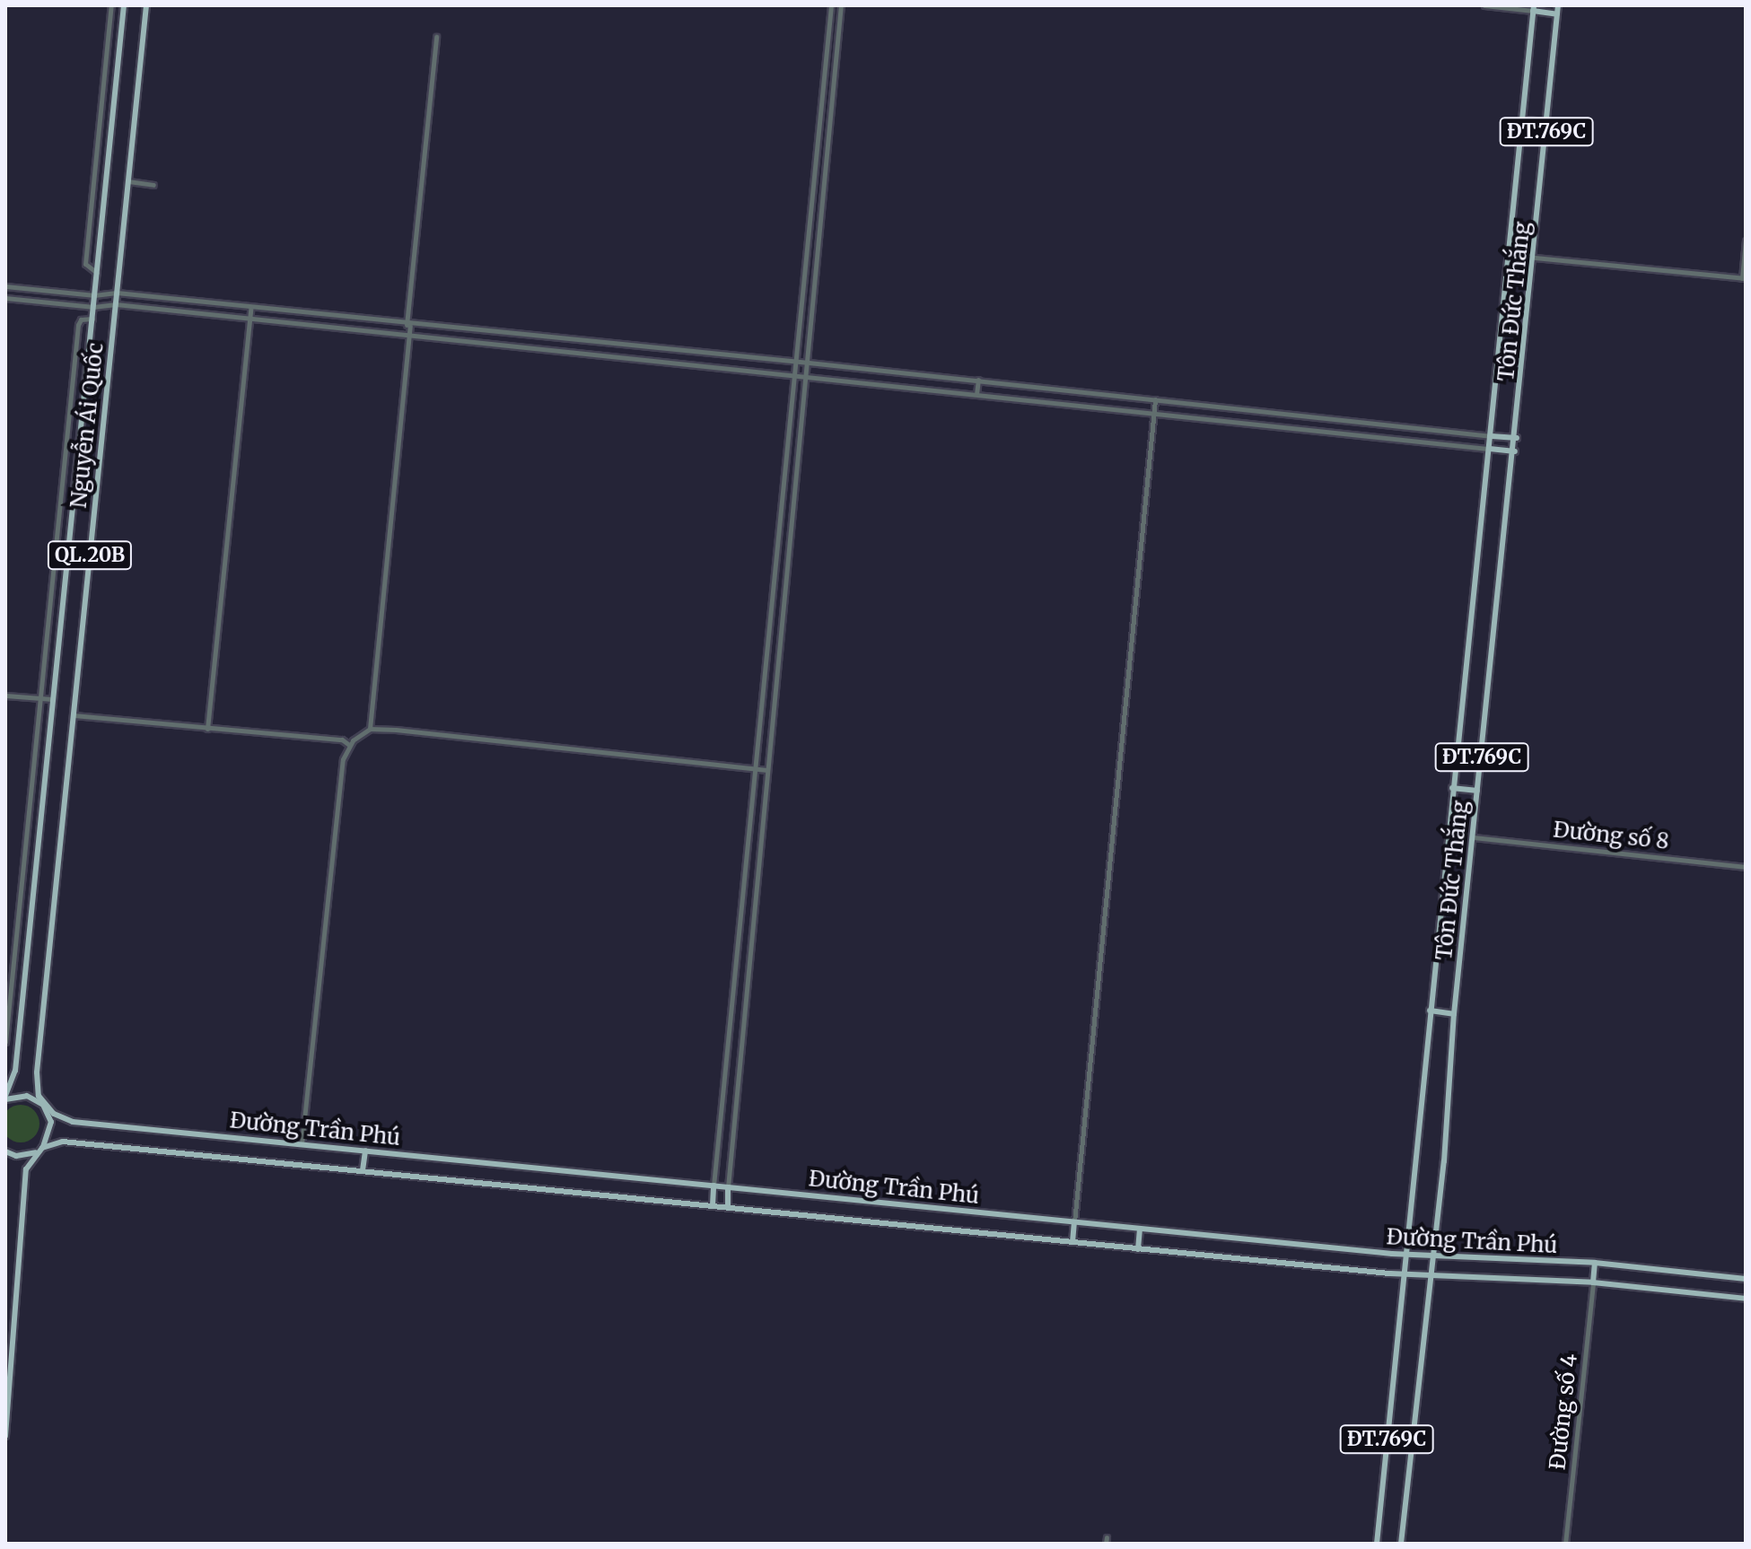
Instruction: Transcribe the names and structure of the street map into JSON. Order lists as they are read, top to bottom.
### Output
{
  "streets": {
    "main road": [
      "ĐT.769C",
      "Tôn Đức Thắng",
      "Nguyễn Ái Quốc",
      "QL.20B",
      "Đường Trần Phú"
    ],
    "street": ["Đường số 8", "Đường số 4"]
  },
  "crossings": [
    ["Tôn Đức Thắng", "Đường số 8"],
    ["Tôn Đức Thắng", "Đường Trần Phú"],
    ["Nguyễn Ái Quốc", "Đường Trần Phú"],
    ["Đường Trần Phú", "Đường số 4"]
  ]
}
